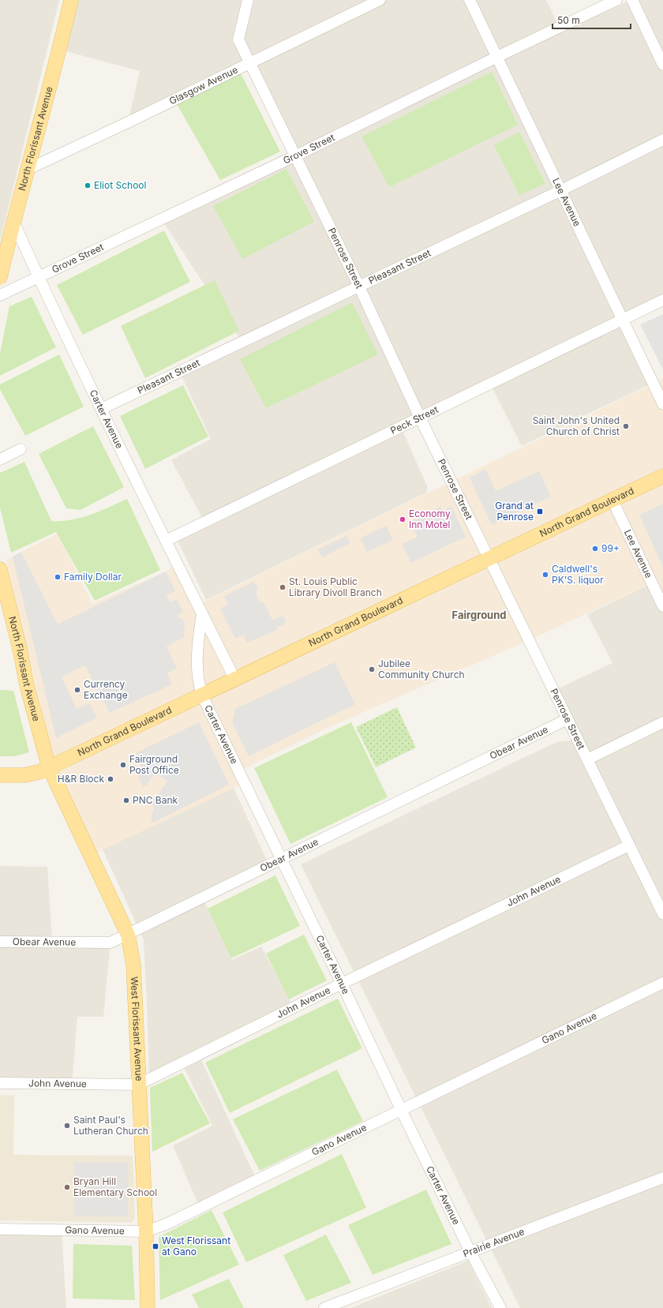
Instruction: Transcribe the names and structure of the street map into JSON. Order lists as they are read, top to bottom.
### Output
{
  "streets": {
    "main road": ["North Florissant Avenue", "North Grand Boulevard", "West Florissant Avenue"],
    "street": [
      "Glasgow Avenue",
      "Grove Street",
      "Lee Avenue",
      "Penrose Street",
      "Pleasant Street",
      "Carter Avenue",
      "Peck Street",
      "Obear Avenue",
      "John Avenue",
      "Gano Avenue",
      "Prairie Avenue"
    ]
  },
  "crossings": [
    ["Glasgow Avenue", "North Florissant Avenue"],
    ["Glasgow Avenue", "Penrose Street"],
    ["North Florissant Avenue", "Carter Avenue"],
    ["North Florissant Avenue", "North Grand Boulevard"],
    ["North Florissant Avenue", "West Florissant Avenue"],
    ["Grove Street", "Lee Avenue"],
    ["Grove Street", "Penrose Street"],
    ["Grove Street", "Carter Avenue"],
    ["Lee Avenue", "Pleasant Street"],
    ["Lee Avenue", "Peck Street"],
    ["Lee Avenue", "North Grand Boulevard"],
    ["Penrose Street", "Pleasant Street"],
    ["Penrose Street", "Peck Street"],
    ["Penrose Street", "North Grand Boulevard"],
    ["Penrose Street", "Obear Avenue"],
    ["Penrose Street", "John Avenue"],
    ["Pleasant Street", "Carter Avenue"],
    ["Carter Avenue", "Peck Street"],
    ["Carter Avenue", "North Grand Boulevard"],
    ["Carter Avenue", "Obear Avenue"],
    ["Carter Avenue", "John Avenue"],
    ["Carter Avenue", "Gano Avenue"],
    ["Carter Avenue", "Prairie Avenue"],
    ["North Grand Boulevard", "West Florissant Avenue"],
    ["Obear Avenue", "West Florissant Avenue"],
    ["John Avenue", "West Florissant Avenue"],
    ["Gano Avenue", "West Florissant Avenue"]
  ],
  "districts": ["Fairground"],
  "places": {
    "other": [
      "Eliot School",
      "Saint John's United Church of Christ",
      "Economy Inn Motel",
      "99+",
      "Caldwell's PK'S. liquor",
      "Family Dollar",
      "St. Louis Public Library Divoll Branch",
      "Jubilee Community Church",
      "Currency Exchange",
      "Fairground Post Office",
      "H&R Block",
      "PNC Bank",
      "Saint Paul's Lutheran Church",
      "Bryan Hill Elementary School"
    ],
    "transit": ["Grand at Penrose", "West Florissant at Gano"]
  },
  "scale_bar": "50 m"
}
